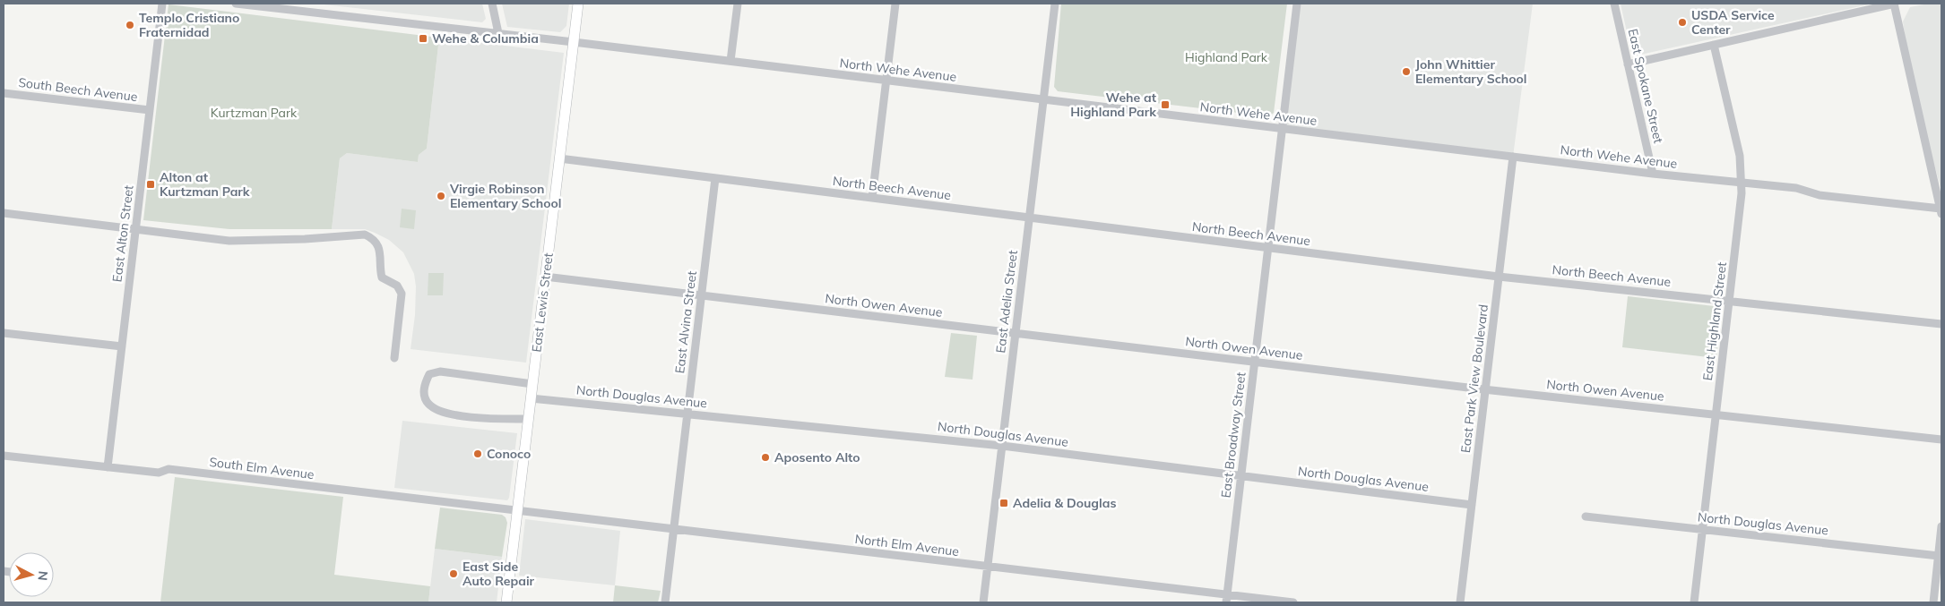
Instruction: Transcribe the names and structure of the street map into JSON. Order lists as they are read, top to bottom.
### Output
{
  "streets": {
    "main road": ["East Lewis Street"],
    "street": [
      "North Wehe Avenue",
      "East Spokane Street",
      "South Beech Avenue",
      "North Beech Avenue",
      "East Alton Street",
      "East Adelia Street",
      "North Owen Avenue",
      "East Highland Street",
      "East Alvina Street",
      "East Park View Boulevard",
      "North Douglas Avenue",
      "East Broadway Street",
      "South Elm Avenue",
      "North Elm Avenue"
    ]
  },
  "crossings": [
    ["North Wehe Avenue", "East Spokane Street"],
    ["North Wehe Avenue", "East Adelia Street"],
    ["North Wehe Avenue", "East Lewis Street"],
    ["North Wehe Avenue", "East Highland Street"],
    ["North Wehe Avenue", "East Park View Boulevard"],
    ["North Wehe Avenue", "East Broadway Street"],
    ["South Beech Avenue", "East Alton Street"],
    ["North Beech Avenue", "East Adelia Street"],
    ["North Beech Avenue", "East Lewis Street"],
    ["North Beech Avenue", "East Highland Street"],
    ["North Beech Avenue", "East Alvina Street"],
    ["North Beech Avenue", "East Park View Boulevard"],
    ["North Beech Avenue", "East Broadway Street"],
    ["East Alton Street", "South Elm Avenue"],
    ["East Adelia Street", "North Owen Avenue"],
    ["East Adelia Street", "North Douglas Avenue"],
    ["East Adelia Street", "North Elm Avenue"],
    ["East Lewis Street", "North Owen Avenue"],
    ["East Lewis Street", "North Douglas Avenue"],
    ["East Lewis Street", "South Elm Avenue"],
    ["East Lewis Street", "North Elm Avenue"],
    ["North Owen Avenue", "East Highland Street"],
    ["North Owen Avenue", "East Alvina Street"],
    ["North Owen Avenue", "East Park View Boulevard"],
    ["North Owen Avenue", "East Broadway Street"],
    ["East Highland Street", "North Douglas Avenue"],
    ["East Alvina Street", "North Douglas Avenue"],
    ["East Alvina Street", "North Elm Avenue"],
    ["East Park View Boulevard", "North Douglas Avenue"],
    ["North Douglas Avenue", "East Broadway Street"],
    ["East Broadway Street", "North Elm Avenue"],
    ["South Elm Avenue", "North Elm Avenue"]
  ],
  "parks": ["Highland Park", "Kurtzman Park"],
  "places": {
    "other": [
      "USDA Service Center",
      "Templo Cristiano Fraternidad",
      "John Whittier Elementary School",
      "Virgie Robinson Elementary School",
      "Conoco",
      "Aposento Alto",
      "East Side Auto Repair"
    ],
    "transit": [
      "Wehe & Columbia",
      "Wehe at Highland Park",
      "Alton at Kurtzman Park",
      "Adelia & Douglas"
    ]
  },
  "north": "right"
}
